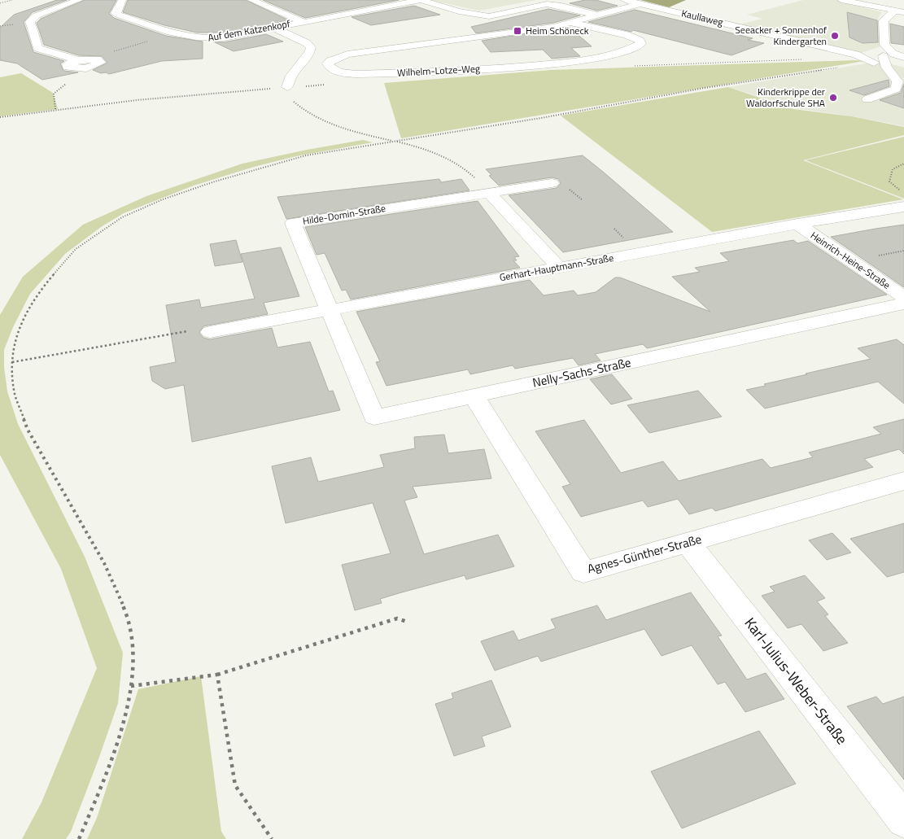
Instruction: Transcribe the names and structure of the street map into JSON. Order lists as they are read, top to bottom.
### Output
{
  "streets": {
    "street": [
      "Kaullaweg",
      "Auf dem Katzenkopf",
      "Wilhelm-Lotze-Weg",
      "Hilde-Domin-Straße",
      "Heinrich-Heine-Straße",
      "Gerhart-Hauptmann-Straße",
      "Nelly-Sachs-Straße",
      "Agnes-Günther-Straße",
      "Karl-Julius-Weber-Straße"
    ]
  },
  "crossings": [
    ["Kaullaweg", "Wilhelm-Lotze-Weg"],
    ["Hilde-Domin-Straße", "Gerhart-Hauptmann-Straße"],
    ["Hilde-Domin-Straße", "Nelly-Sachs-Straße"],
    ["Heinrich-Heine-Straße", "Gerhart-Hauptmann-Straße"],
    ["Gerhart-Hauptmann-Straße", "Nelly-Sachs-Straße"],
    ["Nelly-Sachs-Straße", "Agnes-Günther-Straße"],
    ["Agnes-Günther-Straße", "Karl-Julius-Weber-Straße"]
  ],
  "places": {
    "transit": ["Heim Schöneck"],
    "other": ["Seeacker + Sonnenhof Kindergarten", "Kinderkrippe der Waldorfschule SHA"]
  }
}
